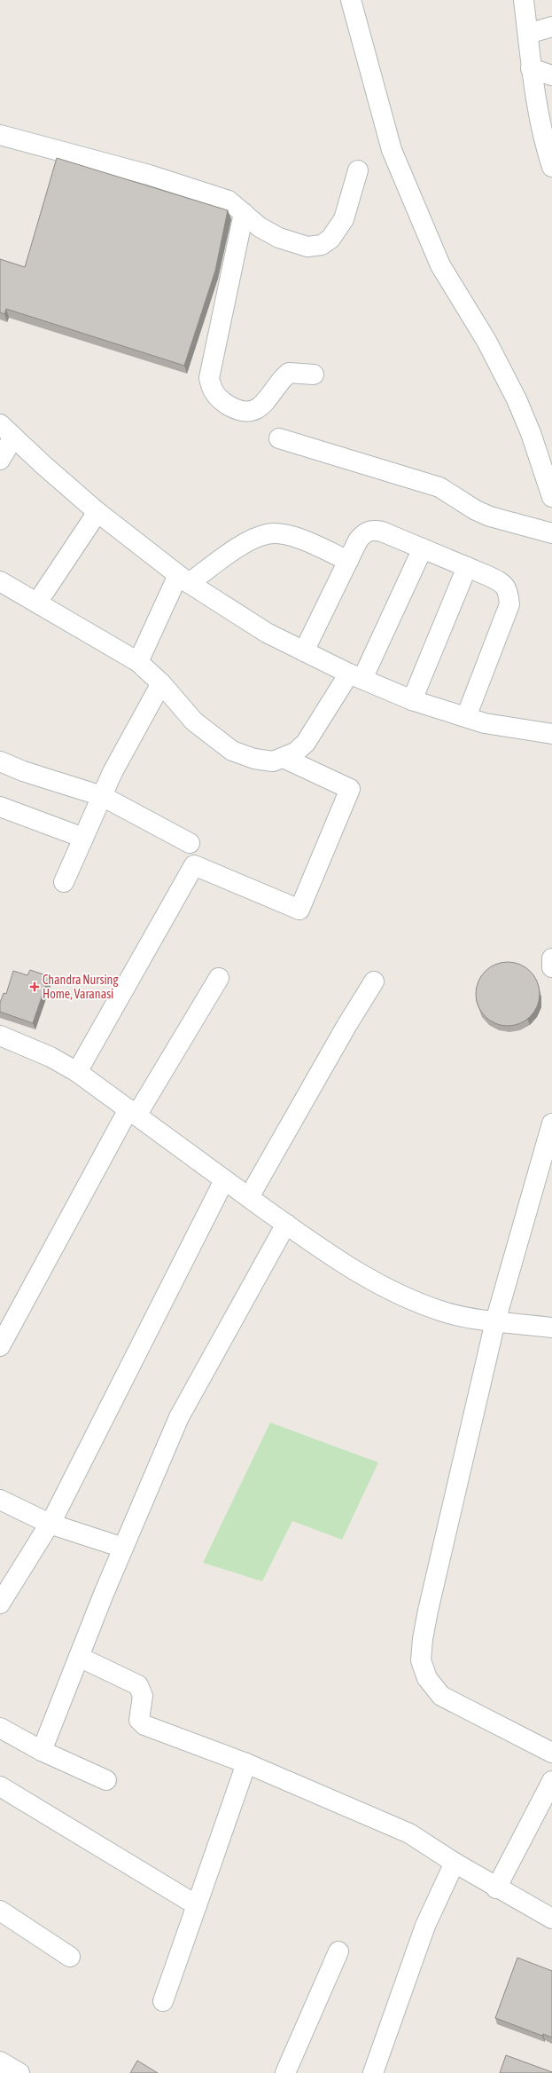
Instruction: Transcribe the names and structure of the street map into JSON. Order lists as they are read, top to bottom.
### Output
{
  "places": {
    "health": ["Chandra Nursing Home, Varanasi"]
  }
}
